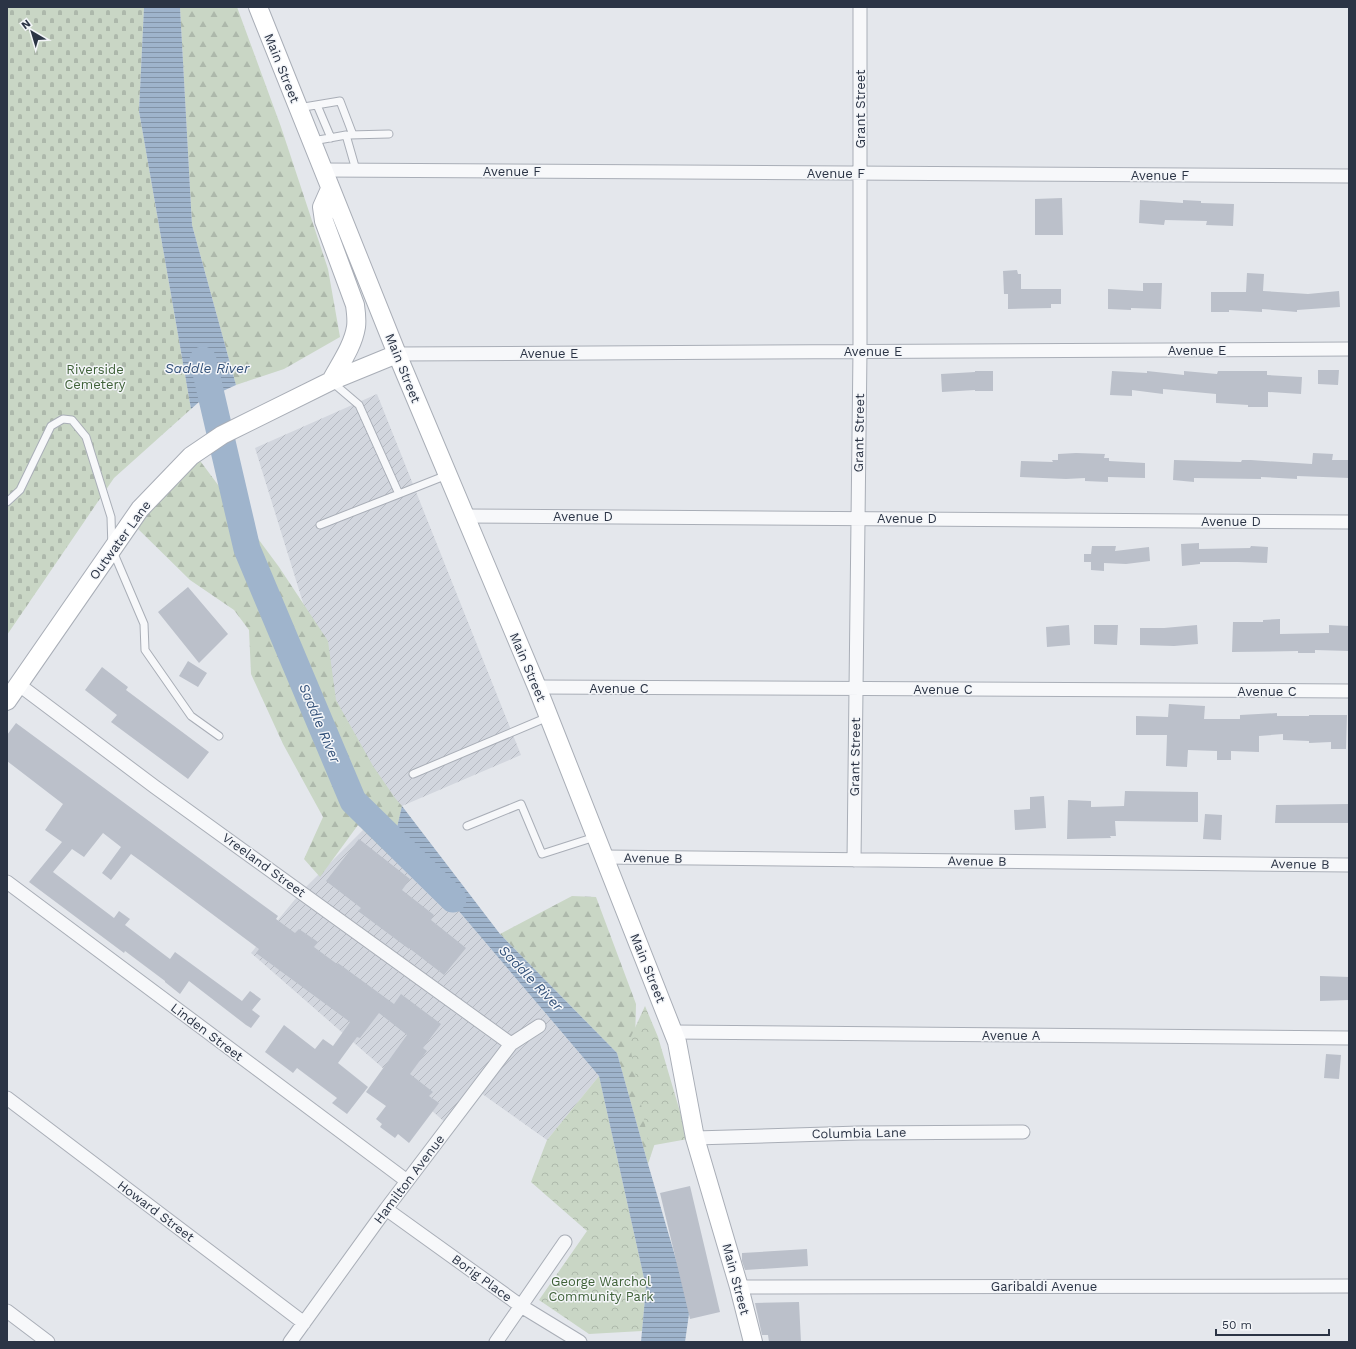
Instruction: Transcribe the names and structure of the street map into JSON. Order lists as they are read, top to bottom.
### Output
{
  "streets": {
    "street": [
      "Main Street",
      "Grant Street",
      "Avenue F",
      "Avenue E",
      "Avenue D",
      "Outwater Lane",
      "Avenue C",
      "Avenue B",
      "Vreeland Street",
      "Linden Street",
      "Avenue A",
      "Columbia Lane",
      "Hamilton Avenue",
      "Howard Street",
      "Borig Place",
      "Garibaldi Avenue"
    ]
  },
  "crossings": [
    ["Main Street", "Avenue F"],
    ["Main Street", "Avenue E"],
    ["Main Street", "Avenue D"],
    ["Main Street", "Outwater Lane"],
    ["Main Street", "Avenue C"],
    ["Main Street", "Avenue B"],
    ["Main Street", "Avenue A"],
    ["Main Street", "Columbia Lane"],
    ["Main Street", "Garibaldi Avenue"],
    ["Grant Street", "Avenue F"],
    ["Grant Street", "Avenue E"],
    ["Grant Street", "Avenue D"],
    ["Grant Street", "Avenue C"],
    ["Grant Street", "Avenue B"],
    ["Avenue E", "Outwater Lane"],
    ["Outwater Lane", "Vreeland Street"],
    ["Vreeland Street", "Hamilton Avenue"],
    ["Linden Street", "Hamilton Avenue"],
    ["Hamilton Avenue", "Howard Street"],
    ["Hamilton Avenue", "Borig Place"]
  ],
  "water": ["Saddle River"],
  "parks": ["Riverside Cemetery", "George Warchol Community Park"],
  "scale_bar": "50 m",
  "north": "top left"
}
